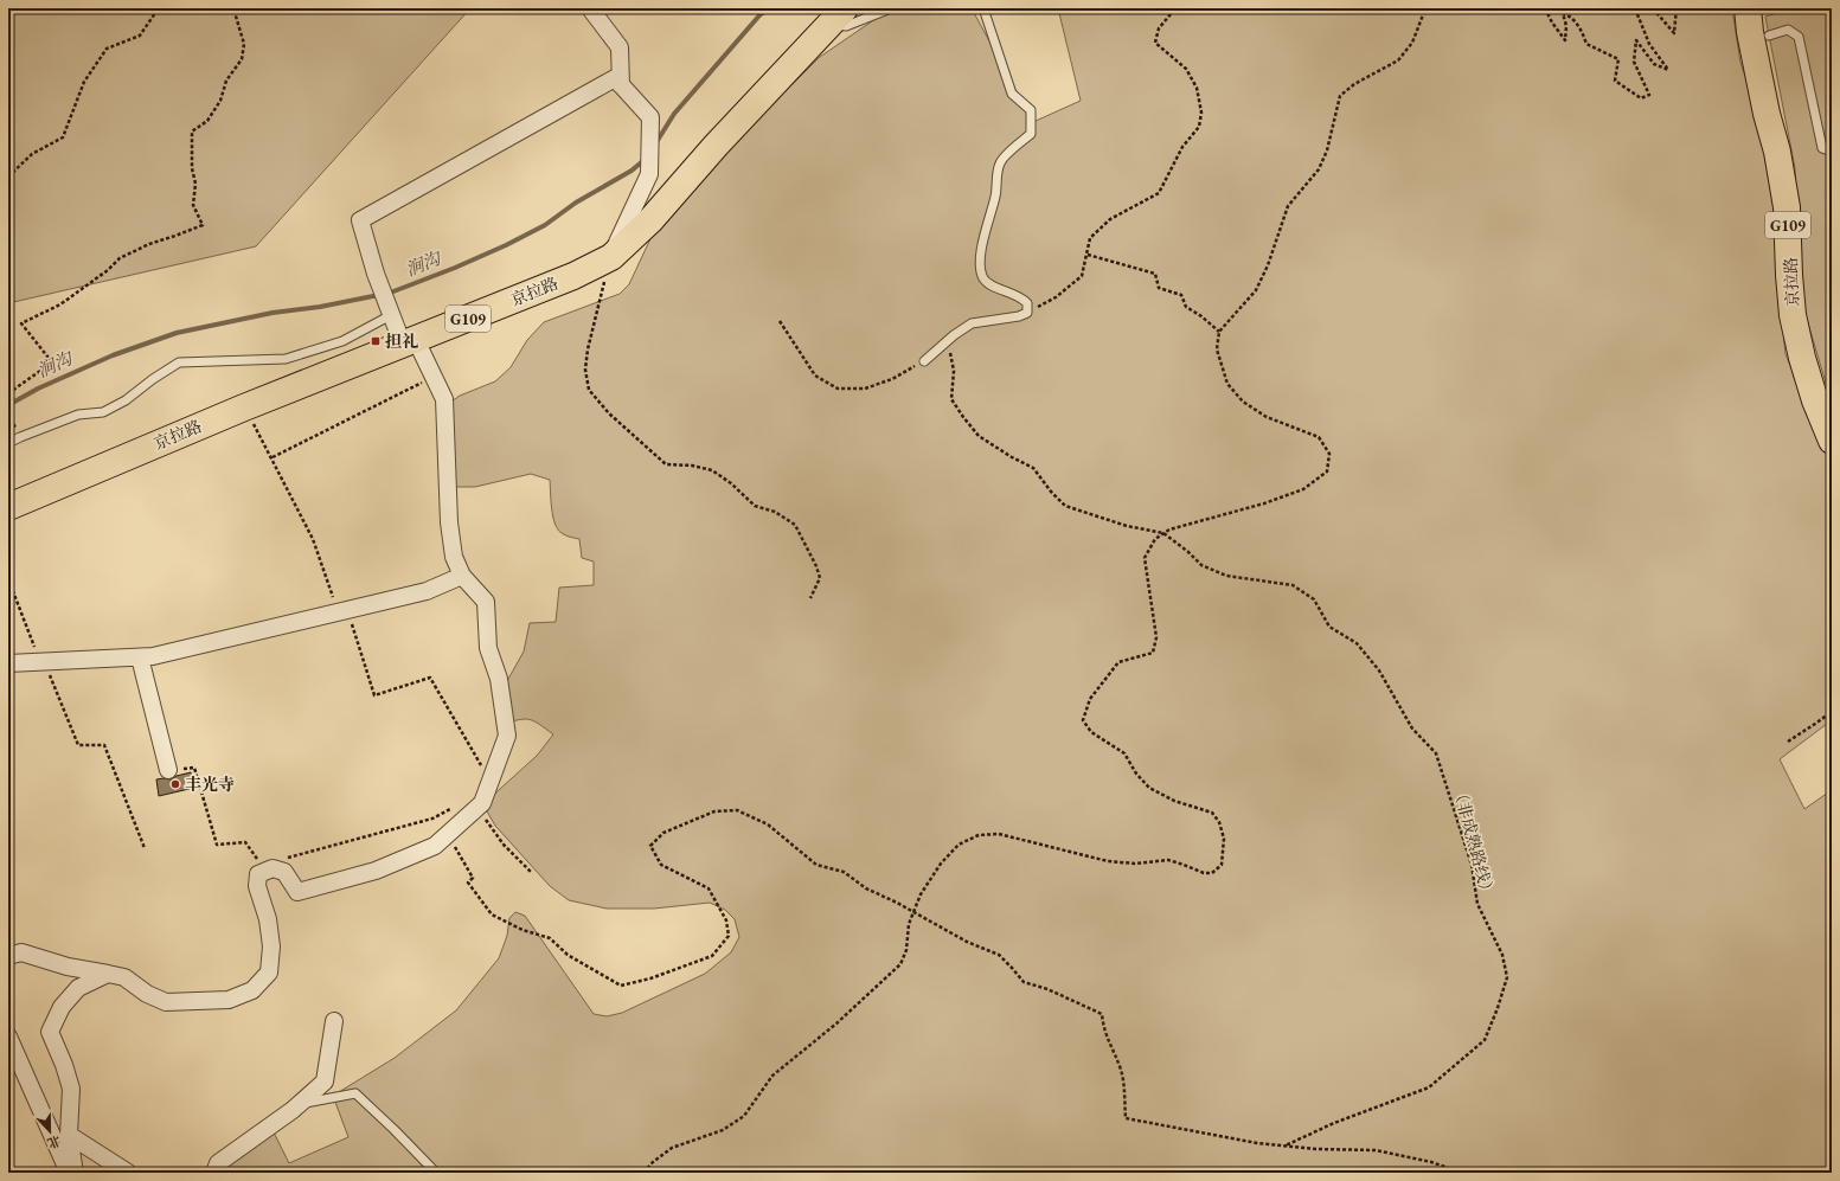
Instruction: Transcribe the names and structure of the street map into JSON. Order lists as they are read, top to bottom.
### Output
{
  "streets": {
    "highway": ["G109", "京拉路"],
    "path": ["（非成熟路线）"]
  },
  "water": ["涧沟"],
  "places": {
    "transit": ["担礼"],
    "other": ["丰光寺"]
  },
  "north": "bottom"
}
